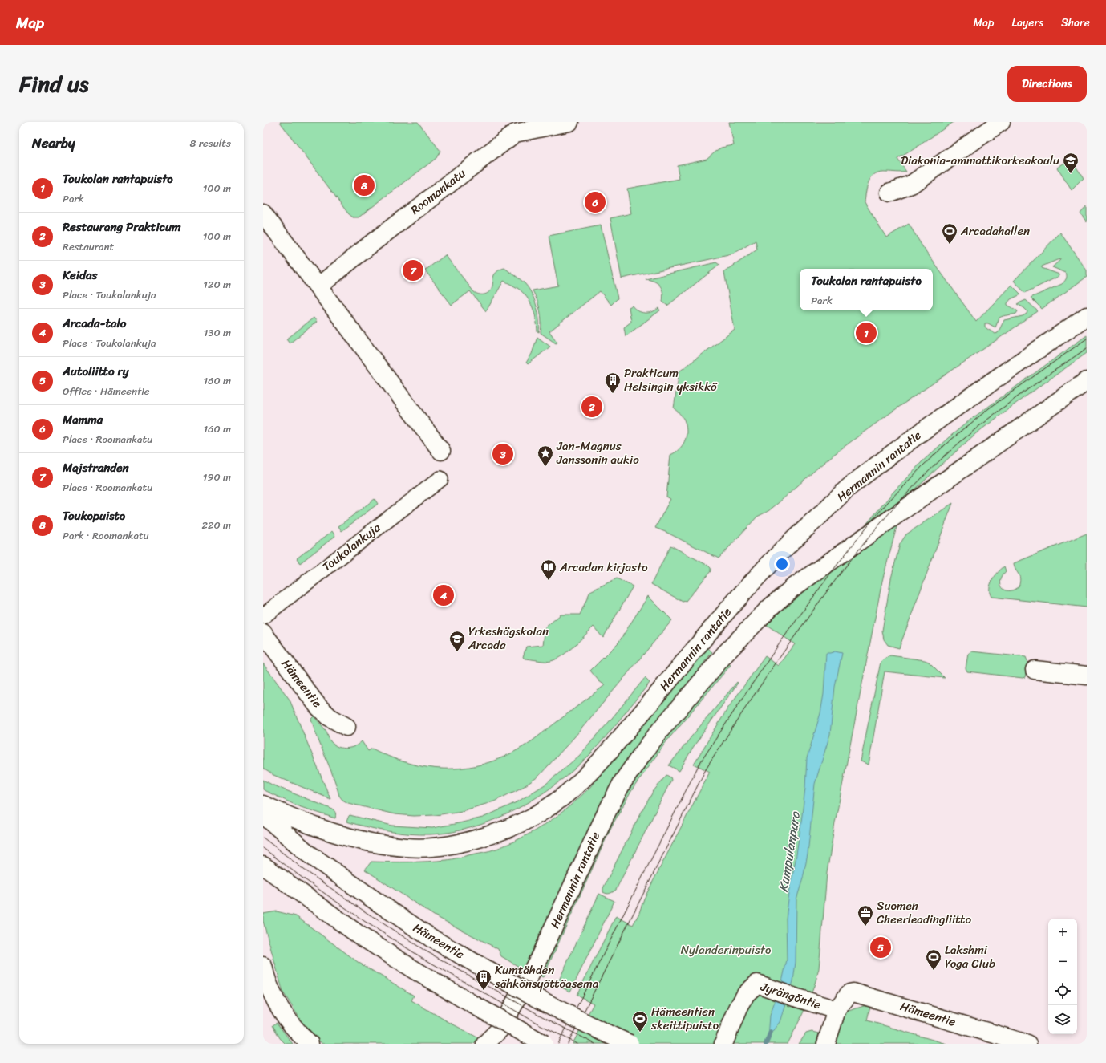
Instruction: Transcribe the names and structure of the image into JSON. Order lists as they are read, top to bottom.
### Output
{
  "streets": {
    "main road": [
      "Roomankatu",
      "Hermannin rantatie",
      "Hämeentie",
      "Jyrängöntie"
    ],
    "street": ["Toukolankuja"]
  },
  "crossings": [
    ["Hämeentie", "Jyrängöntie"]
  ],
  "water": ["Kumpulanpuro"],
  "parks": ["Nylanderinpuisto"],
  "places": {
    "school or university": ["Diakonia-ammattikorkeakoulu", "Yrkeshögskolan Arcada"],
    "sports": ["Arcadahallen", "Lakshmi Yoga Club", "Hämeentien skeittipuisto"],
    "building": ["Prakticum Helsingin yksikkö", "Kumtähden sähkönsyöttöasema"],
    "place": ["Jan-Magnus Janssonin aukio"],
    "library": ["Arcadan kirjasto"],
    "office": ["Suomen Cheerleadingliitto"]
  },
  "page": {
    "header": "Map",
    "nav": ["Map", "Layers", "Share"],
    "title": "Find us",
    "buttons": "Directions",
    "heading": ["Nearby", "8 results"],
    "list": [
      {
        "mark": "1",
        "name": "Toukolan rantapuisto",
        "note": "Park",
        "value": "100 m"
      },
      {
        "mark": "2",
        "name": "Restaurang Prakticum",
        "note": "Restaurant",
        "value": "100 m"
      },
      {
        "mark": "3",
        "name": "Keidas",
        "note": "Place · Toukolankuja",
        "value": "120 m"
      },
      {
        "mark": "4",
        "name": "Arcada-talo",
        "note": "Place · Toukolankuja",
        "value": "130 m"
      },
      {
        "mark": "5",
        "name": "Autoliitto ry",
        "note": "Office · Hämeentie",
        "value": "160 m"
      },
      {
        "mark": "6",
        "name": "Mamma",
        "note": "Place · Roomankatu",
        "value": "160 m"
      },
      {
        "mark": "7",
        "name": "Majstranden",
        "note": "Place · Roomankatu",
        "value": "190 m"
      },
      {
        "mark": "8",
        "name": "Toukopuisto",
        "note": "Park · Roomankatu",
        "value": "220 m"
      }
    ],
    "pins": [
      "8",
      "6",
      "7",
      "1",
      "2",
      "3",
      "4",
      "5"
    ],
    "popup": ["Toukolan rantapuisto", "Park"],
    "map_buttons": ["+", "−"]
  }
}
